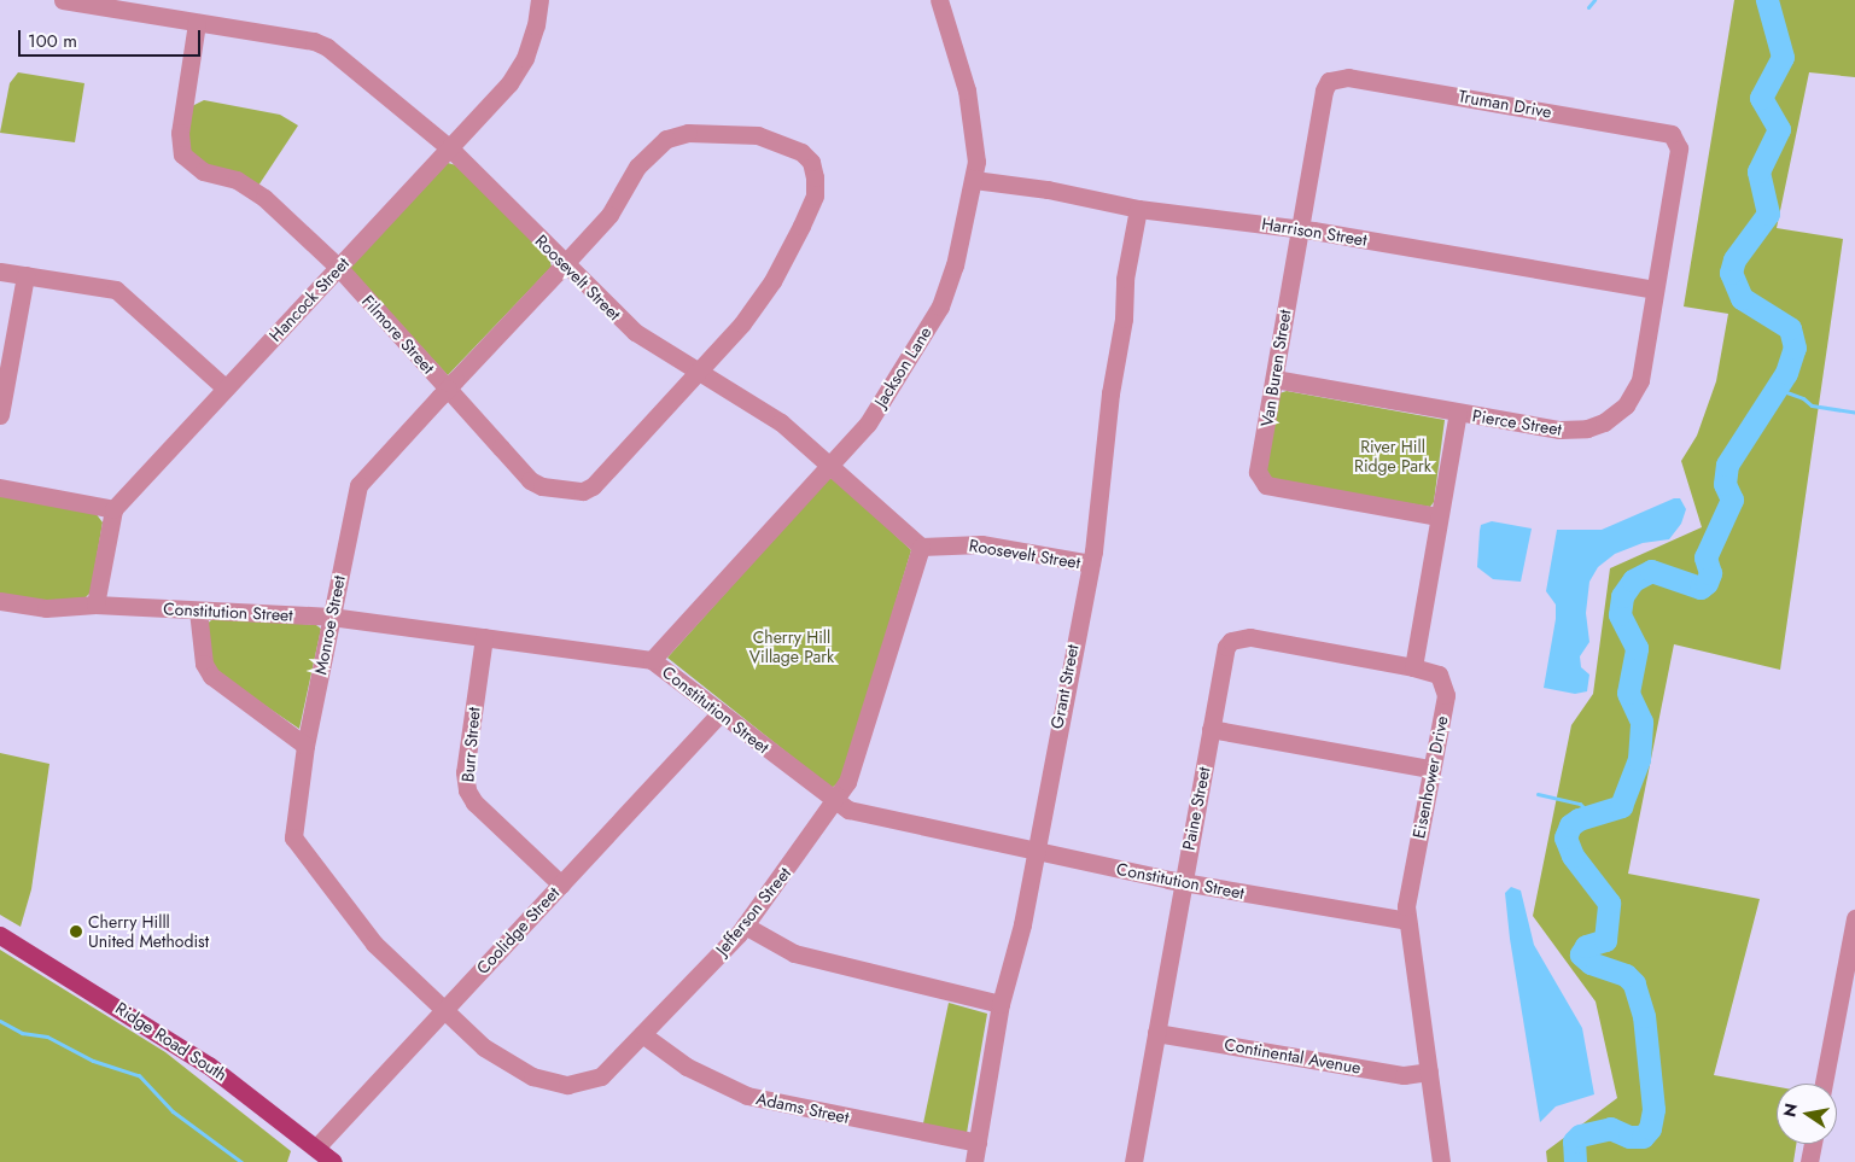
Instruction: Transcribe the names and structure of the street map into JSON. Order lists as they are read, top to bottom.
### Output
{
  "streets": {
    "main road": ["Ridge Road South"],
    "street": [
      "Truman Drive",
      "Harrison Street",
      "Roosevelt Street",
      "Hancock Street",
      "Filmore Street",
      "Jackson Lane",
      "Van Buren Street",
      "Pierce Street",
      "Constitution Street",
      "Monroe Street",
      "Grant Street",
      "Burr Street",
      "Eisenhower Drive",
      "Paine Street",
      "Jefferson Street",
      "Coolidge Street",
      "Continental Avenue",
      "Adams Street"
    ]
  },
  "crossings": [
    ["Truman Drive", "Van Buren Street"],
    ["Truman Drive", "Pierce Street"],
    ["Harrison Street", "Jackson Lane"],
    ["Harrison Street", "Van Buren Street"],
    ["Harrison Street", "Pierce Street"],
    ["Harrison Street", "Grant Street"],
    ["Roosevelt Street", "Hancock Street"],
    ["Roosevelt Street", "Filmore Street"],
    ["Roosevelt Street", "Jackson Lane"],
    ["Roosevelt Street", "Monroe Street"],
    ["Roosevelt Street", "Grant Street"],
    ["Roosevelt Street", "Jefferson Street"],
    ["Hancock Street", "Filmore Street"],
    ["Filmore Street", "Monroe Street"],
    ["Jackson Lane", "Constitution Street"],
    ["Van Buren Street", "Pierce Street"],
    ["Constitution Street", "Monroe Street"],
    ["Constitution Street", "Grant Street"],
    ["Constitution Street", "Burr Street"],
    ["Constitution Street", "Eisenhower Drive"],
    ["Constitution Street", "Paine Street"],
    ["Constitution Street", "Jefferson Street"],
    ["Constitution Street", "Coolidge Street"],
    ["Monroe Street", "Jefferson Street"],
    ["Monroe Street", "Coolidge Street"],
    ["Grant Street", "Adams Street"],
    ["Burr Street", "Coolidge Street"],
    ["Eisenhower Drive", "Paine Street"],
    ["Eisenhower Drive", "Continental Avenue"],
    ["Paine Street", "Continental Avenue"],
    ["Jefferson Street", "Coolidge Street"],
    ["Jefferson Street", "Adams Street"],
    ["Coolidge Street", "Ridge Road South"]
  ],
  "parks": ["River Hill Ridge Park", "Cherry Hill Village Park"],
  "places": ["Cherry Hilll United Methodist"],
  "scale_bar": "100 m",
  "north": "left"
}
